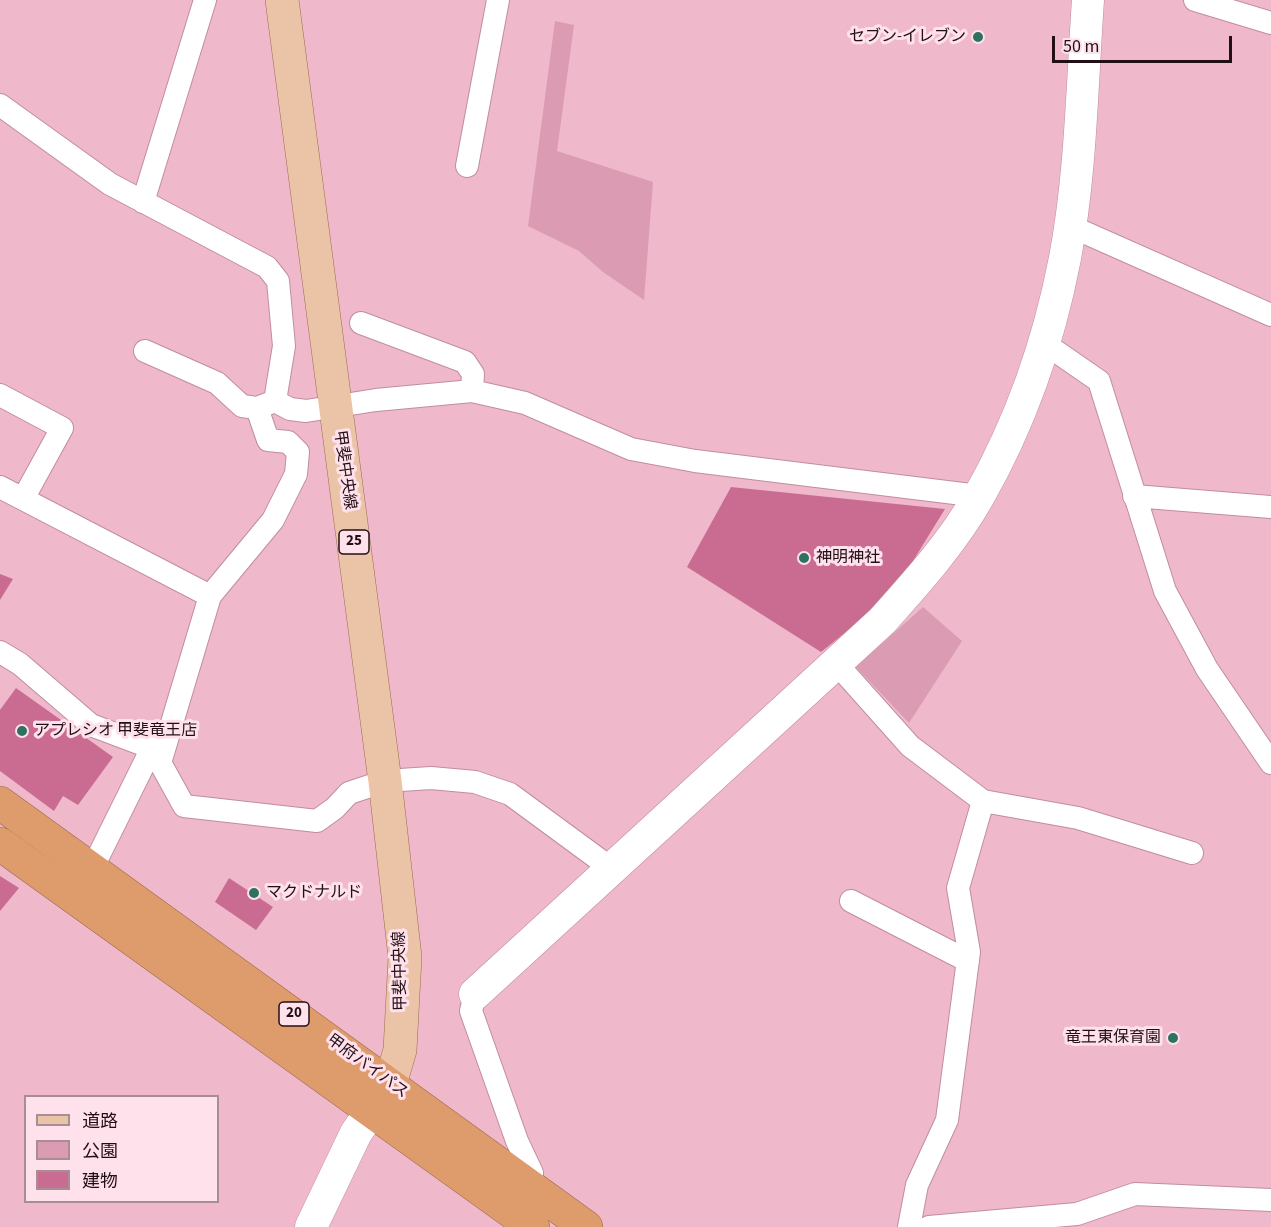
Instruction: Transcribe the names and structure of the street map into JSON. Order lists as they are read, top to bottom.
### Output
{
  "streets": {
    "highway": ["20", "甲府バイパス"],
    "main road": ["甲斐中央線", "25"]
  },
  "crossings": [
    ["甲斐中央線", "甲府バイパス"]
  ],
  "places": [
    "セブン-イレブン",
    "神明神社",
    "アプレシオ 甲斐竜王店",
    "マクドナルド",
    "竜王東保育園"
  ],
  "legend": ["道路", "公園", "建物"],
  "scale_bar": "50 m"
}
